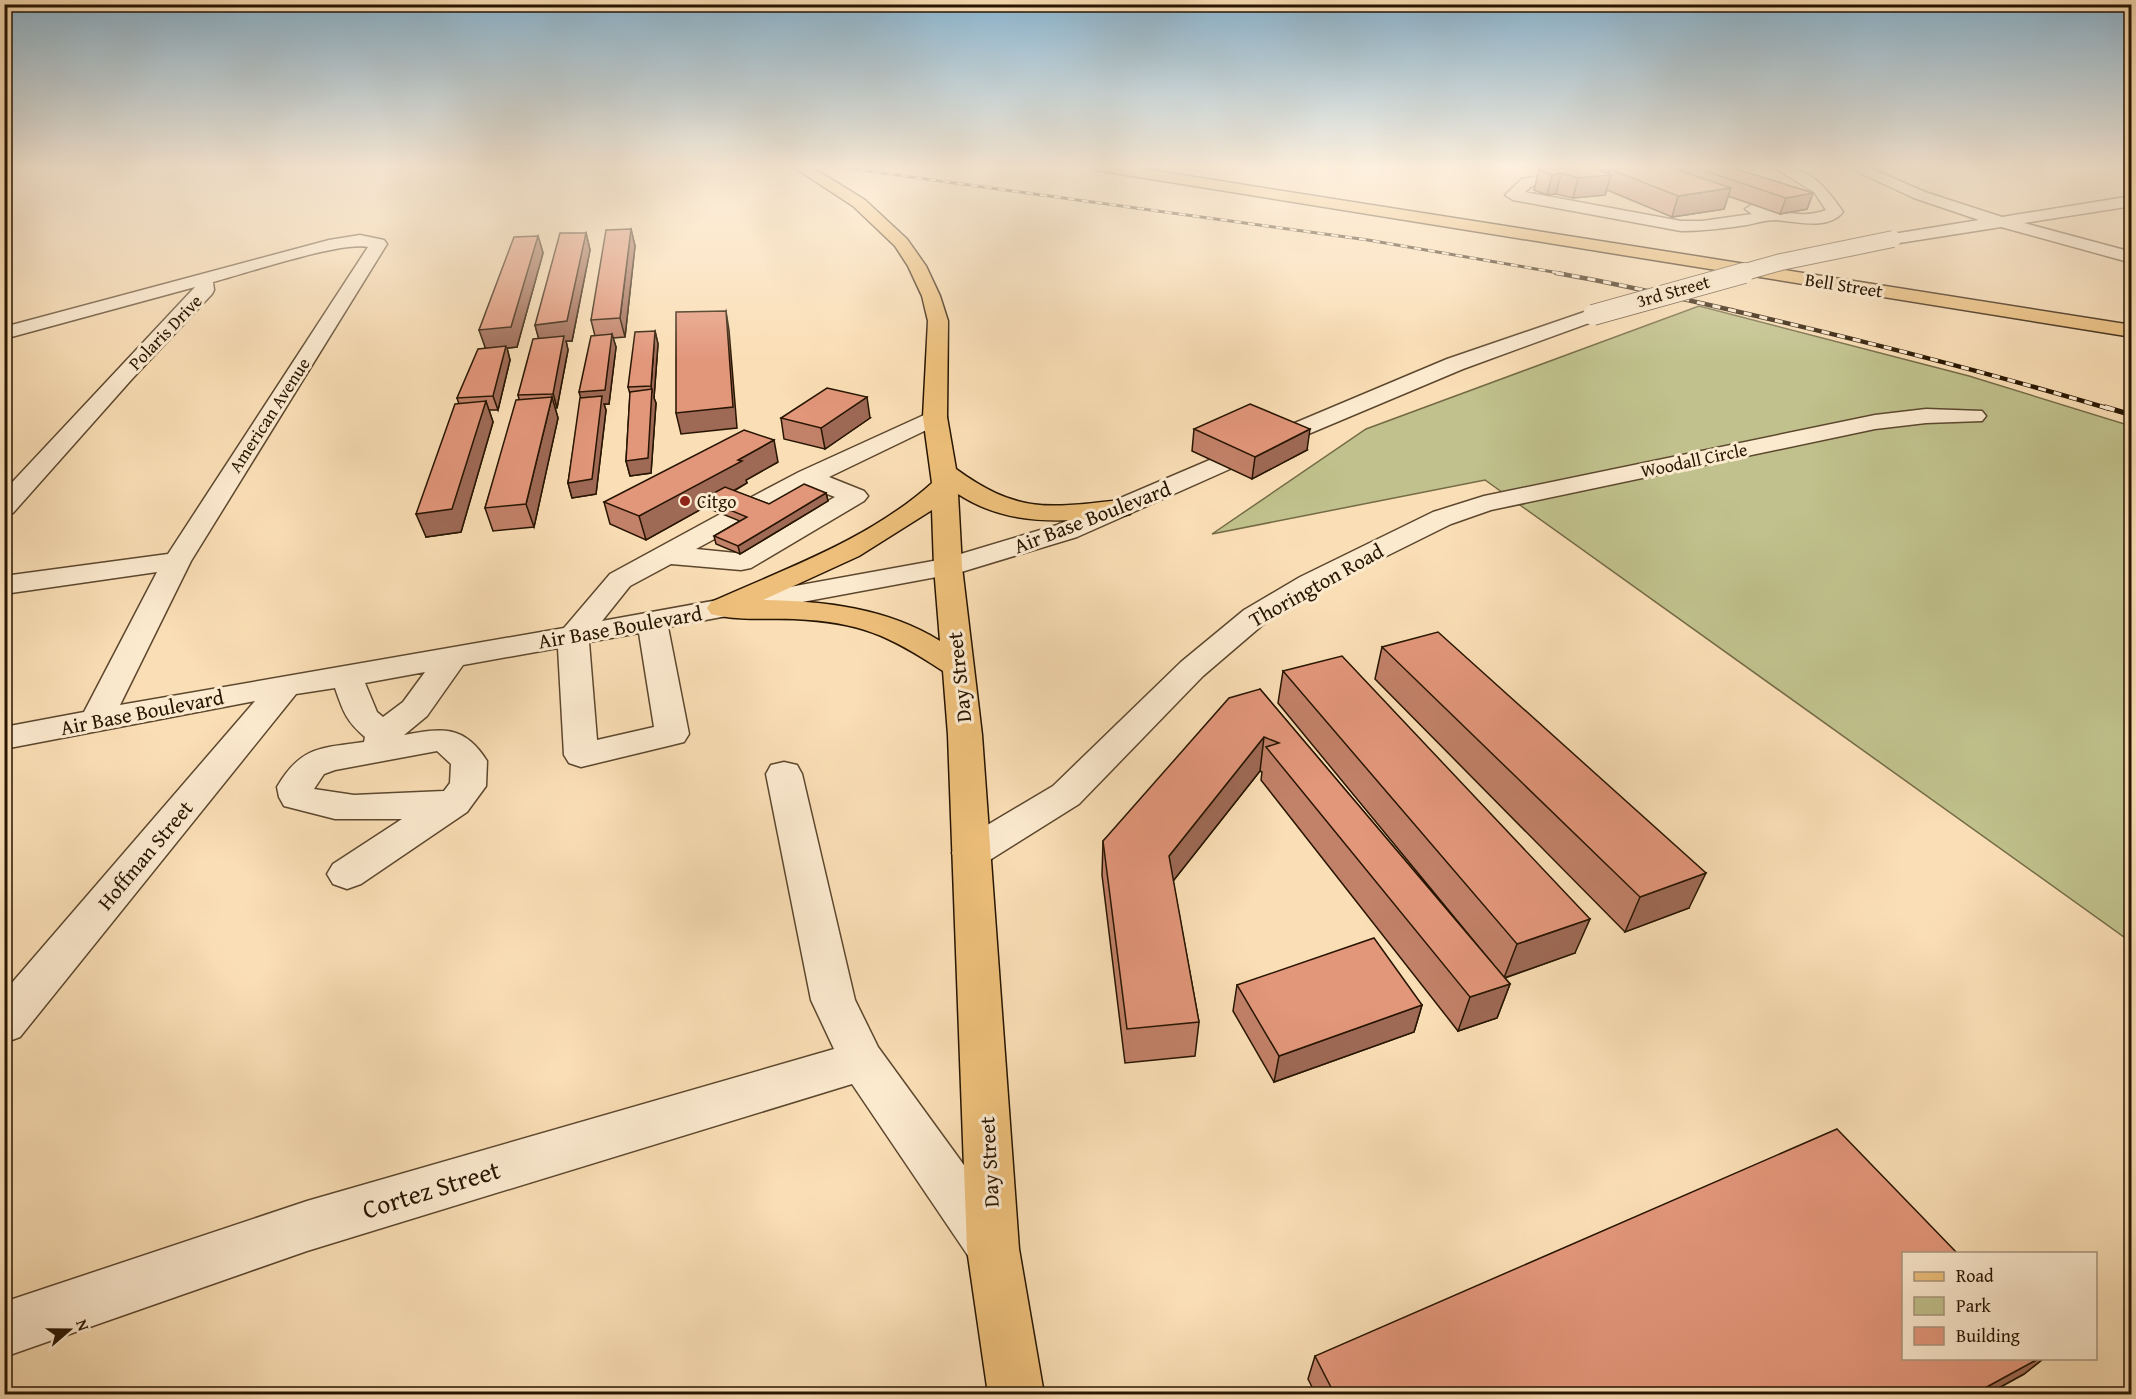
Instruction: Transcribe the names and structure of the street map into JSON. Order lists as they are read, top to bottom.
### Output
{
  "streets": {
    "main road": ["Bell Street", "Day Street"],
    "street": [
      "3rd Street",
      "Polaris Drive",
      "American Avenue",
      "Woodall Circle",
      "Air Base Boulevard",
      "Thorington Road",
      "Hoffman Street",
      "Cortez Street"
    ]
  },
  "crossings": [
    ["Polaris Drive", "American Avenue"],
    ["American Avenue", "Air Base Boulevard"],
    ["Woodall Circle", "Thorington Road"],
    ["Air Base Boulevard", "Day Street"],
    ["Air Base Boulevard", "Hoffman Street"],
    ["Thorington Road", "Day Street"],
    ["Day Street", "Cortez Street"]
  ],
  "places": ["Citgo"],
  "legend": ["Road", "Park", "Building"],
  "north": "right"
}
